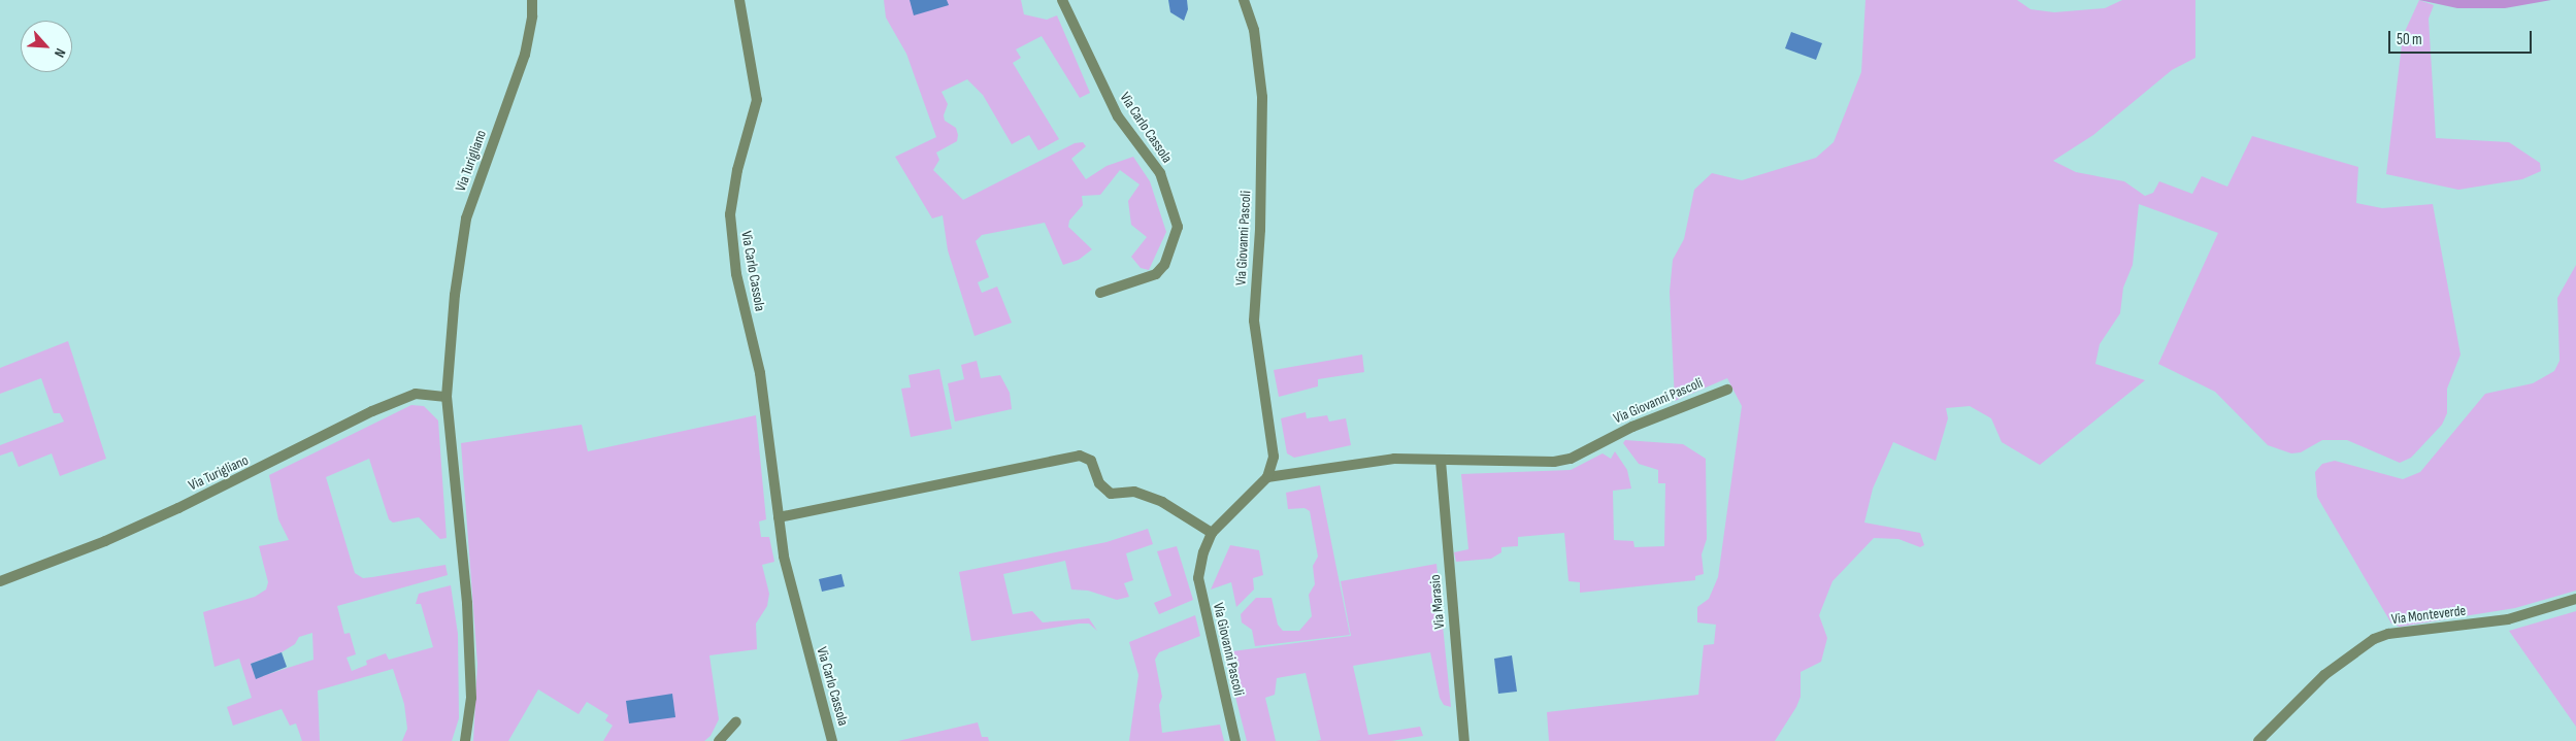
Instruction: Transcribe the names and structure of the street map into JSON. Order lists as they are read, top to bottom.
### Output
{
  "streets": {
    "street": [
      "Via Carlo Cassola",
      "Via Turigliano",
      "Via Giovanni Pascoli",
      "Via Marasio",
      "Via Monteverde"
    ]
  },
  "crossings": [
    ["Via Giovanni Pascoli", "Via Marasio"]
  ],
  "scale_bar": "50 m",
  "north": "bottom right"
}
